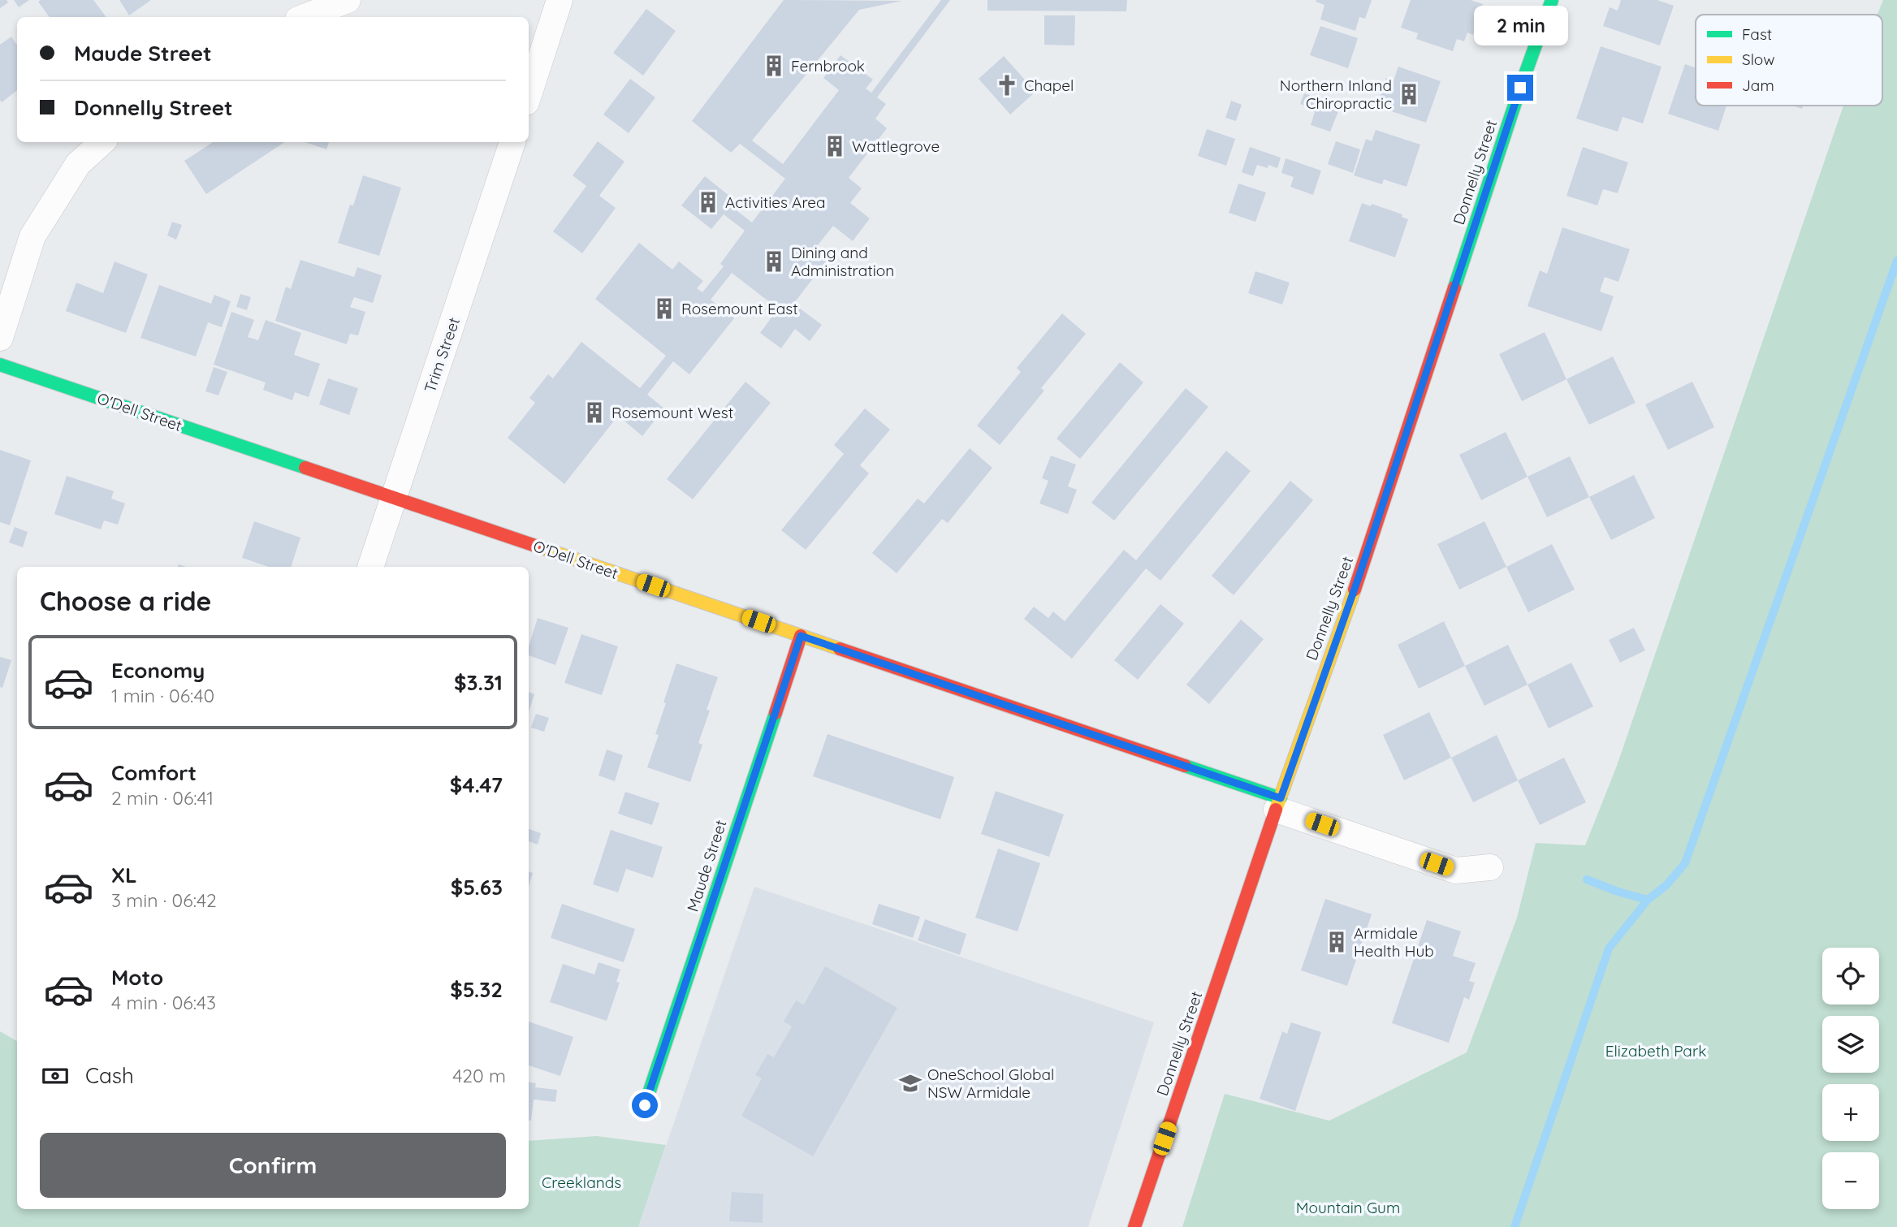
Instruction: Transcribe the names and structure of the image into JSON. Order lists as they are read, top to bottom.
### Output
{
  "streets": {
    "street": [
      "Donnelly Street",
      "Trim Street",
      "O'Dell Street",
      "Maude Street"
    ]
  },
  "crossings": [
    ["Donnelly Street", "O'Dell Street"],
    ["Trim Street", "O'Dell Street"],
    ["O'Dell Street", "Maude Street"]
  ],
  "parks": ["Elizabeth Park", "Creeklands", "Mountain Gum"],
  "places": {
    "building": [
      "Fernbrook",
      "Northern Inland Chiropractic",
      "Wattlegrove",
      "Activities Area",
      "Dining and Administration",
      "Rosemount East",
      "Rosemount West",
      "Armidale Health Hub"
    ],
    "church": ["Chapel"],
    "school or university": ["OneSchool Global NSW Armidale"]
  },
  "legend": ["Fast", "Slow", "Jam"],
  "page": {
    "bubble": "2 min",
    "banner": ["Maude Street", "Donnelly Street"],
    "heading": "Choose a ride",
    "list": [
      {
        "name": "Economy",
        "note": "1 min · 06:40",
        "value": "$3.31"
      },
      {
        "name": "Comfort",
        "note": "2 min · 06:41",
        "value": "$4.47"
      },
      {
        "name": "XL",
        "note": "3 min · 06:42",
        "value": "$5.63"
      },
      {
        "name": "Moto",
        "note": "4 min · 06:43",
        "value": "$5.32"
      }
    ],
    "map_buttons": ["+", "−"],
    "pay": ["Cash", "420 m"],
    "buttons": "Confirm"
  }
}
